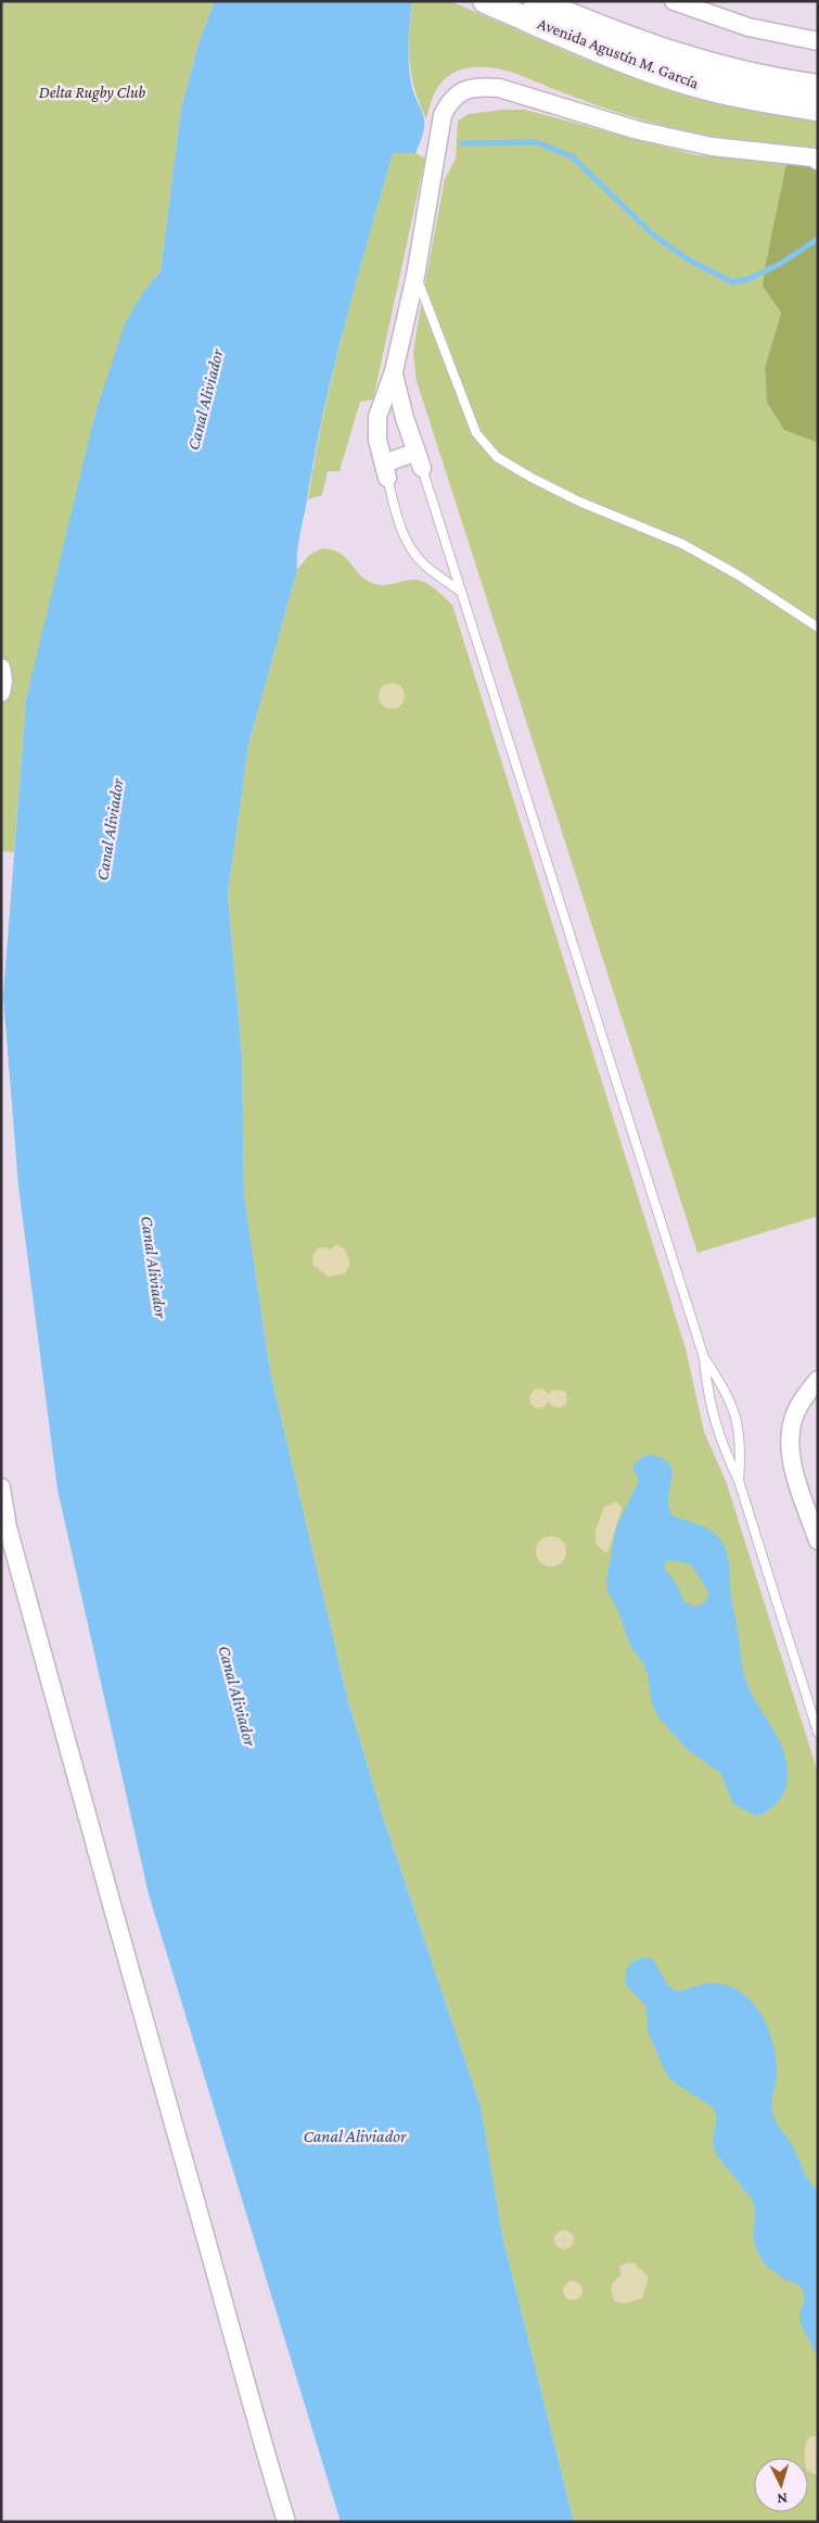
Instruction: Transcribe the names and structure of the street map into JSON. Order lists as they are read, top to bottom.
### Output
{
  "streets": {
    "main road": ["Avenida Agustín M. García"]
  },
  "water": ["Canal Aliviador"],
  "parks": ["Delta Rugby Club"],
  "north": "bottom"
}
